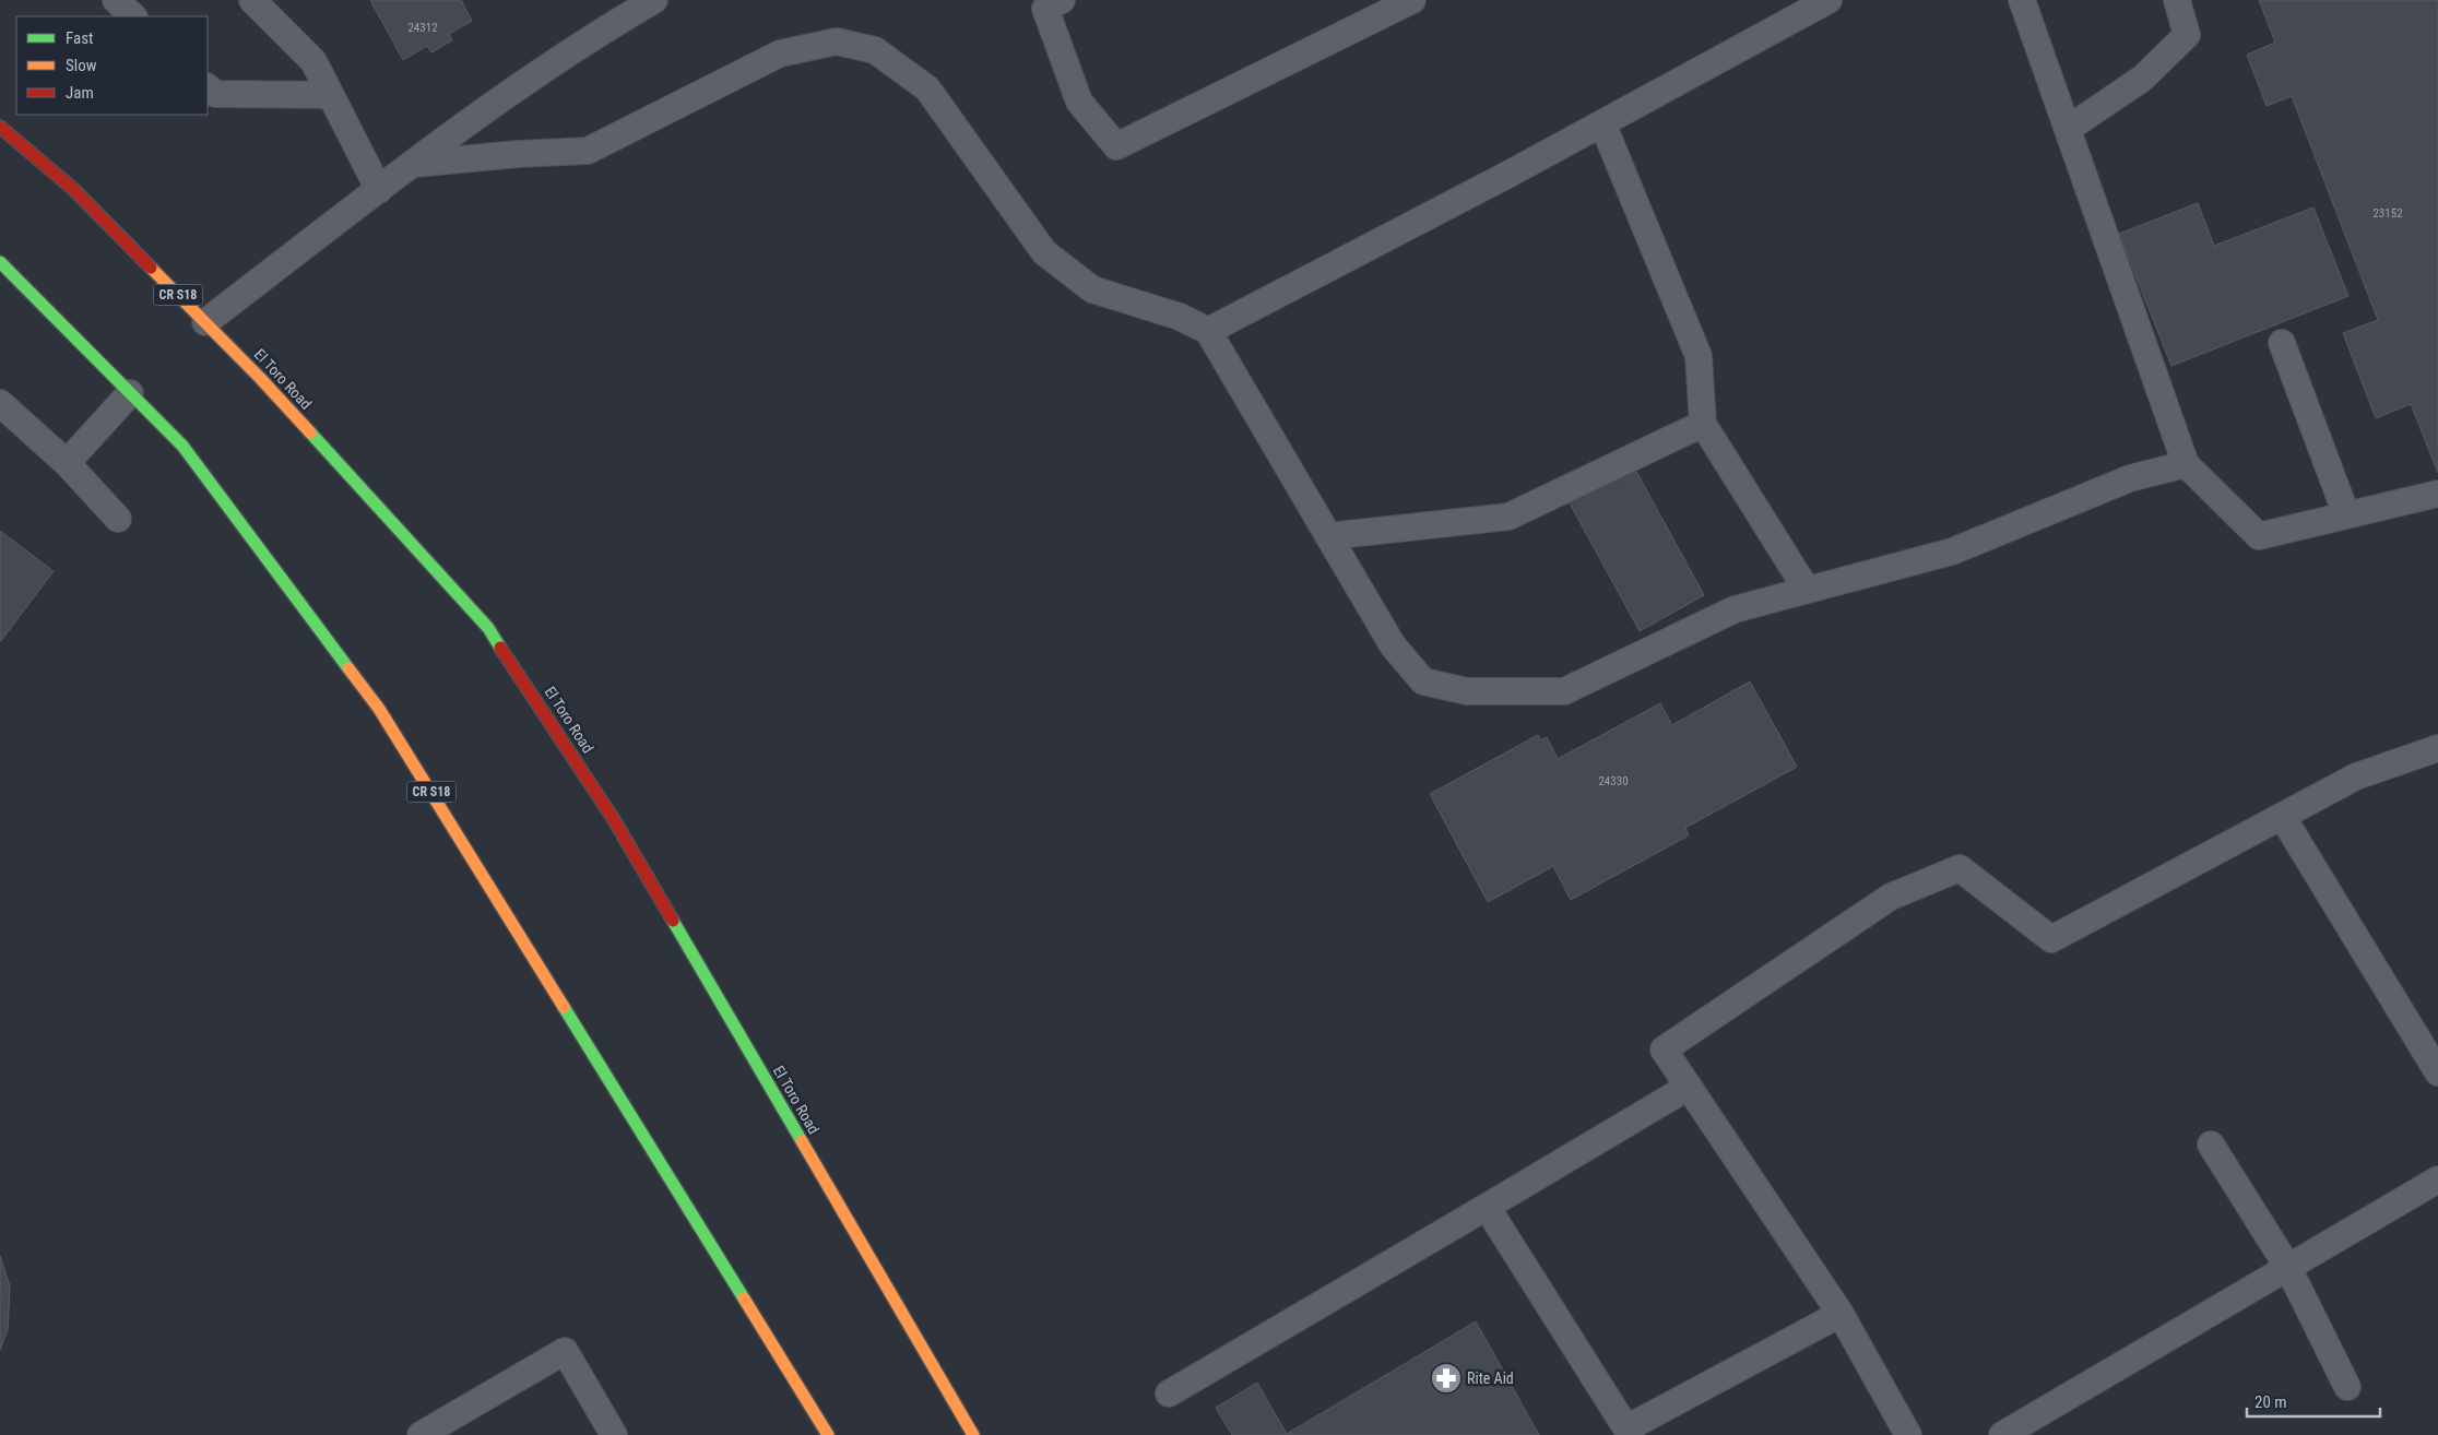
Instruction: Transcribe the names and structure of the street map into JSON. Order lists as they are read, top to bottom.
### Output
{
  "streets": {
    "main road": ["CR S18", "El Toro Road"]
  },
  "places": {
    "pharmacy": ["Rite Aid"]
  },
  "house_numbers": ["24312", "23152", "24330"],
  "legend": ["Fast", "Slow", "Jam"],
  "scale_bar": "20 m"
}
